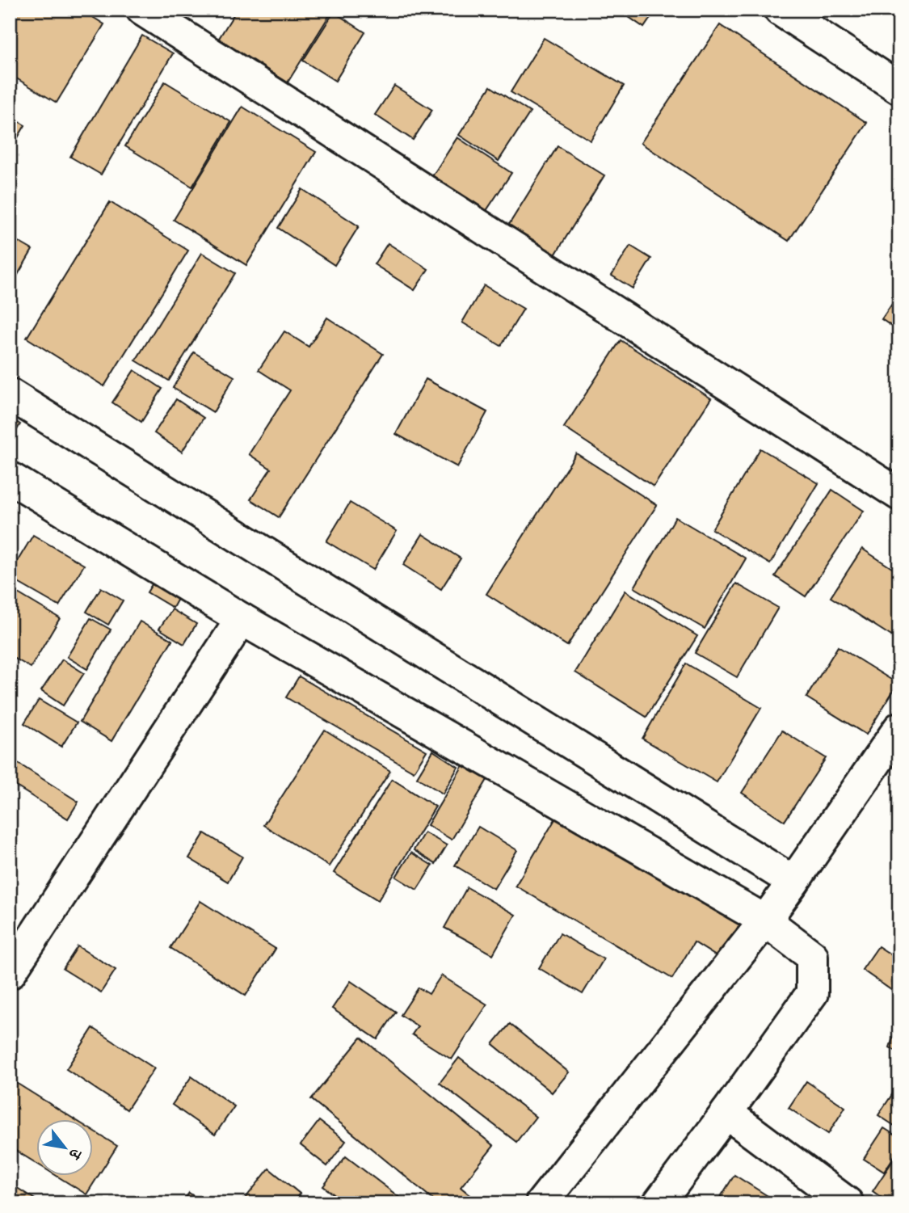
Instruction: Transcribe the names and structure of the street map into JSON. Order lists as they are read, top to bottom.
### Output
{
  "north": "bottom right"
}
